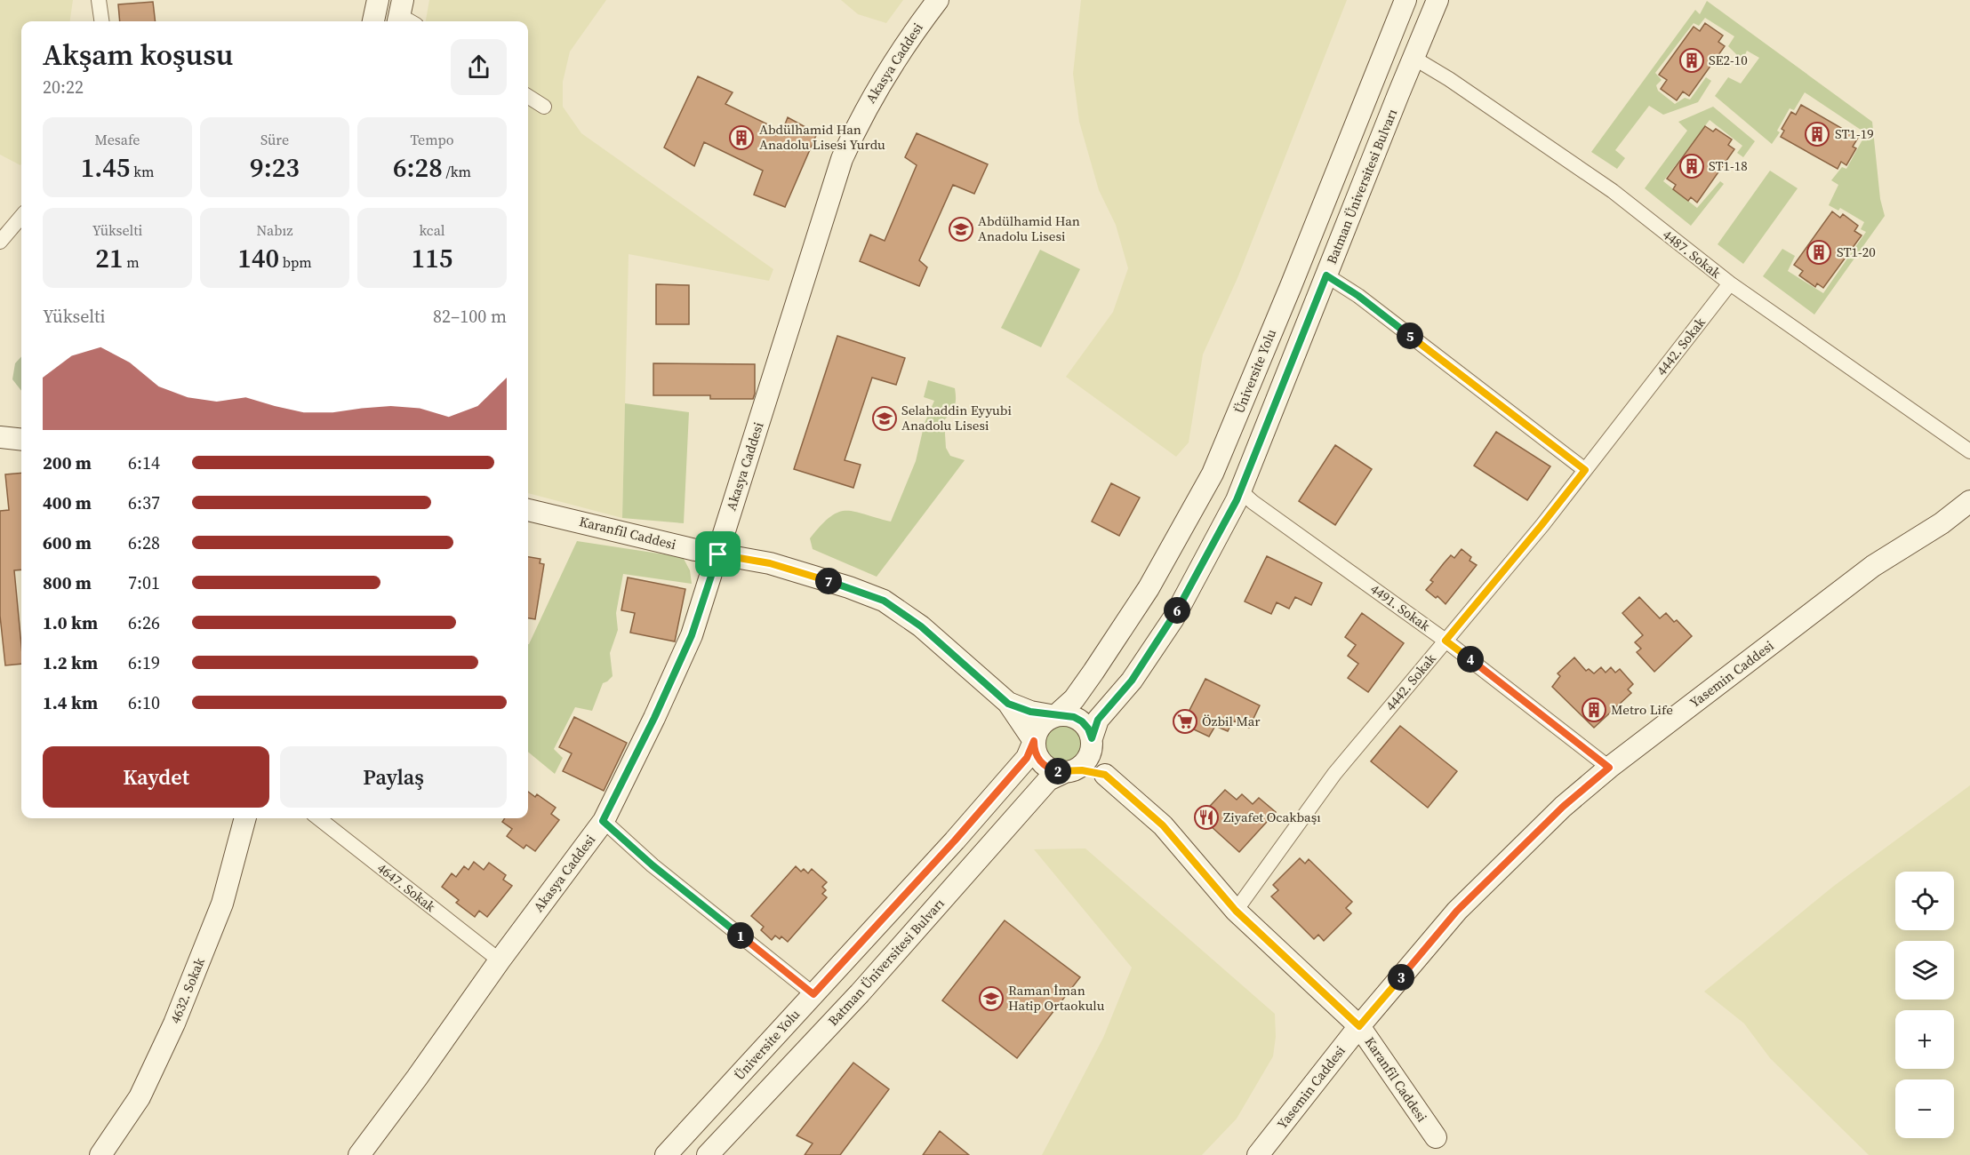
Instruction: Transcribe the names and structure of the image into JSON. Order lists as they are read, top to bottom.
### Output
{
  "streets": {
    "street": [
      "Akasya Caddesi",
      "Batman Üniversitesi Bulvarı",
      "4487. Sokak",
      "4442. Sokak",
      "Üniversite Yolu",
      "Karanfil Caddesi",
      "4491. Sokak",
      "Yasemin Caddesi",
      "4647. Sokak",
      "4632. Sokak"
    ]
  },
  "crossings": [
    ["Akasya Caddesi", "Karanfil Caddesi"],
    ["Akasya Caddesi", "4647. Sokak"],
    ["Batman Üniversitesi Bulvarı", "4487. Sokak"],
    ["Batman Üniversitesi Bulvarı", "Üniversite Yolu"],
    ["Batman Üniversitesi Bulvarı", "4491. Sokak"],
    ["4487. Sokak", "4442. Sokak"],
    ["4442. Sokak", "Karanfil Caddesi"],
    ["4442. Sokak", "4491. Sokak"],
    ["Karanfil Caddesi", "Yasemin Caddesi"],
    ["4491. Sokak", "Yasemin Caddesi"]
  ],
  "places": {
    "building": [
      "SE2-10",
      "ST1-19",
      "Abdülhamid Han Anadolu Lisesi Yurdu",
      "ST1-18",
      "ST1-20",
      "Metro Life"
    ],
    "school or university": ["Abdülhamid Han Anadolu Lisesi", "Selahaddin Eyyubi Anadolu Lisesi", "Raman İman Hatip Ortaokulu"],
    "supermarket": ["Özbil Mar"],
    "restaurant": ["Ziyafet Ocakbaşı"]
  },
  "page": {
    "heading": ["Akşam koşusu", "20:22"],
    "stats": [
      ["Mesafe", "1.45 km"],
      ["Süre", "9:23"],
      ["Tempo", "6:28 /km"],
      ["Yükselti", "21 m"],
      ["Nabız", "140 bpm"],
      ["kcal", "115"]
    ],
    "chart": ["Yükselti", "82–100 m"],
    "pins": [
      "5",
      "7",
      "6",
      "4",
      "2",
      "1",
      "3"
    ],
    "list": [
      {
        "name": "200 m",
        "note": "6:14"
      },
      {
        "name": "400 m",
        "note": "6:37"
      },
      {
        "name": "600 m",
        "note": "6:28"
      },
      {
        "name": "800 m",
        "note": "7:01"
      },
      {
        "name": "1.0 km",
        "note": "6:26"
      },
      {
        "name": "1.2 km",
        "note": "6:19"
      },
      {
        "name": "1.4 km",
        "note": "6:10"
      }
    ],
    "buttons": ["Kaydet", "Paylaş"],
    "map_buttons": ["+", "−"]
  }
}
